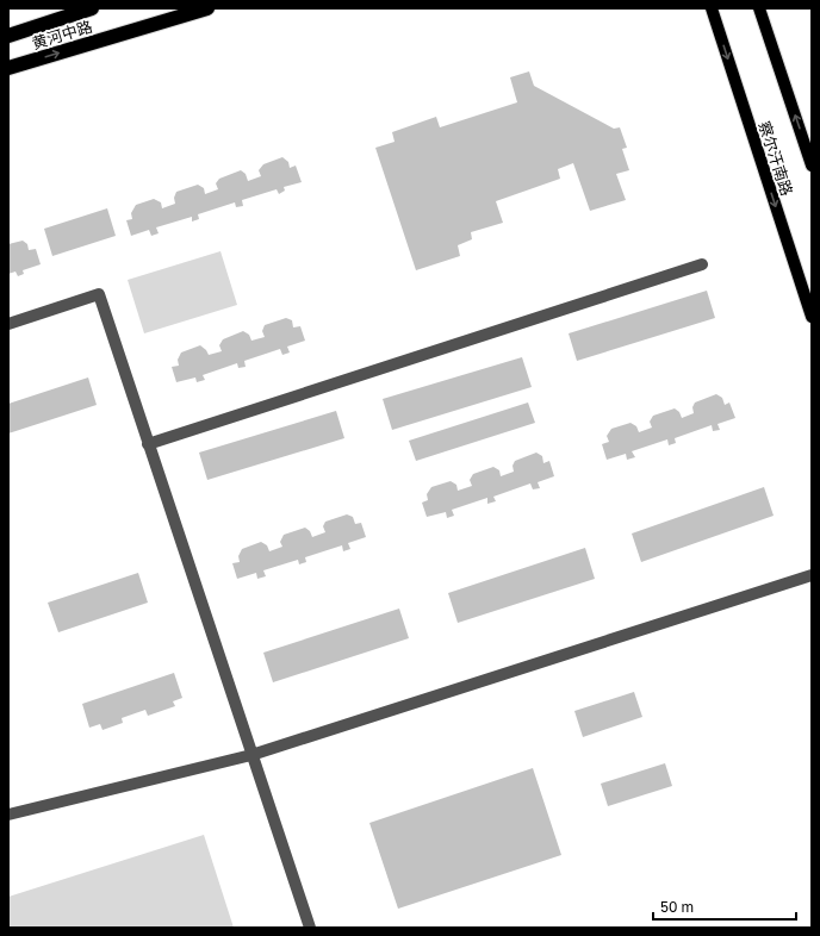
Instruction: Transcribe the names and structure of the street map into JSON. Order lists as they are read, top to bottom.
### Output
{
  "streets": {
    "highway": ["黄河中路"],
    "main road": ["察尔汗南路"]
  },
  "scale_bar": "50 m"
}
